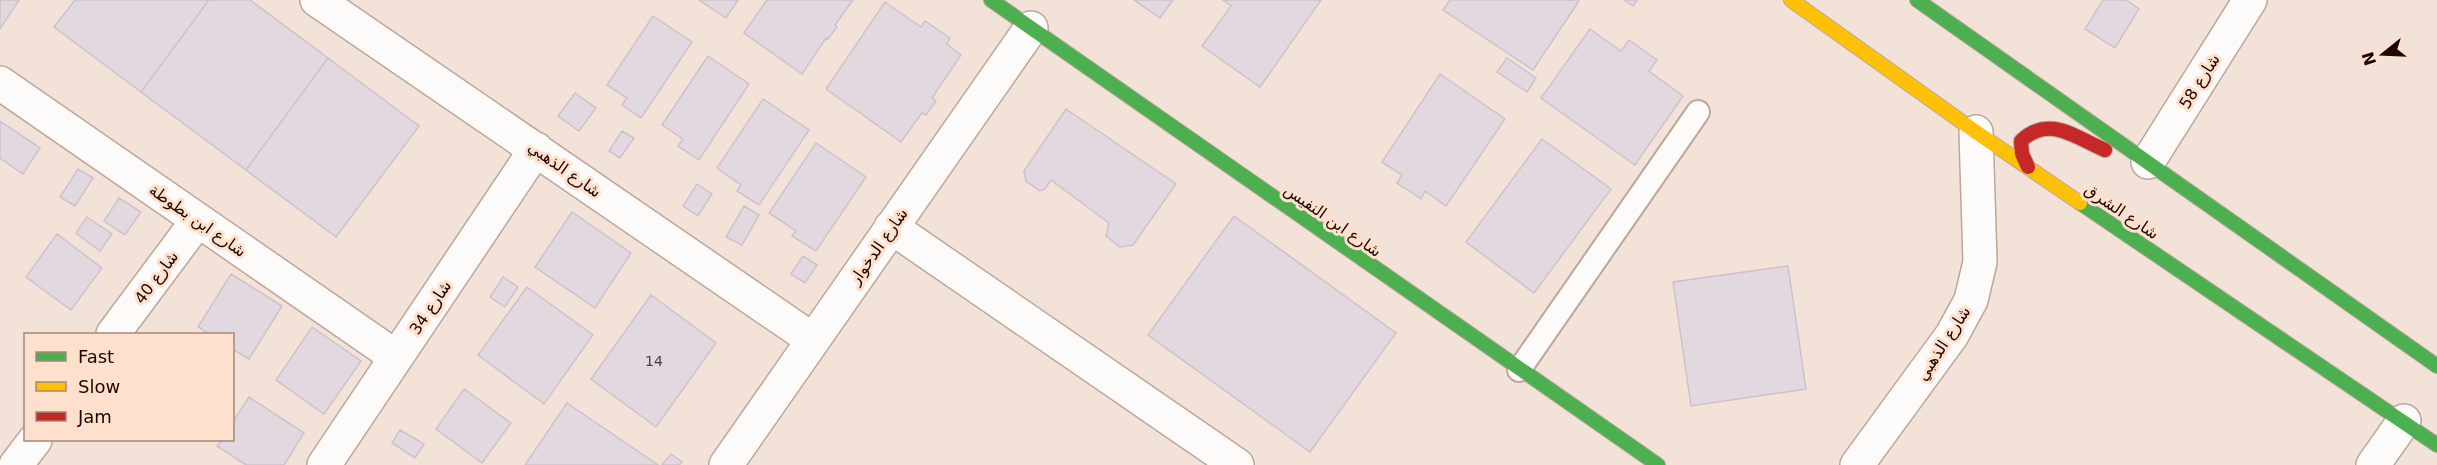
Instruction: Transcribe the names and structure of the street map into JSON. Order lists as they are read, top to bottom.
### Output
{
  "streets": {
    "main road": ["شارع الشرق", "شارع ابن النفيس"],
    "street": [
      "شارع 58",
      "شارع الذهبي",
      "شارع ابن بطوطة",
      "شارع الدخوار",
      "شارع 40",
      "شارع 34"
    ]
  },
  "crossings": [
    ["شارع الذهبي", "شارع الشرق"],
    ["شارع الذهبي", "شارع الدخوار"],
    ["شارع الذهبي", "شارع 34"],
    ["شارع ابن بطوطة", "شارع 40"],
    ["شارع ابن بطوطة", "شارع 34"],
    ["شارع ابن النفيس", "شارع الدخوار"]
  ],
  "house_numbers": ["14"],
  "legend": ["Fast", "Slow", "Jam"],
  "north": "left"
}
